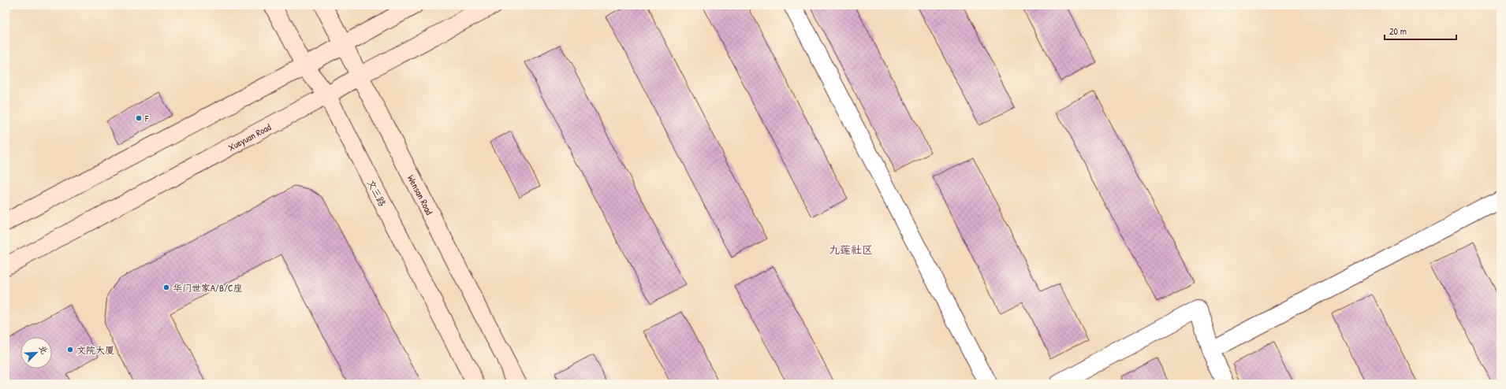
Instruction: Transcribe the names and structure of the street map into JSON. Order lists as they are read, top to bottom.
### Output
{
  "streets": {
    "main road": ["Xueyuan Road", "文三路", "Wensan Road"]
  },
  "crossings": [
    ["Xueyuan Road", "文三路"],
    ["Xueyuan Road", "Wensan Road"]
  ],
  "districts": ["九莲社区"],
  "places": ["F", "华门世家A/B/C座", "文院大厦"],
  "scale_bar": "20 m",
  "north": "top right"
}
